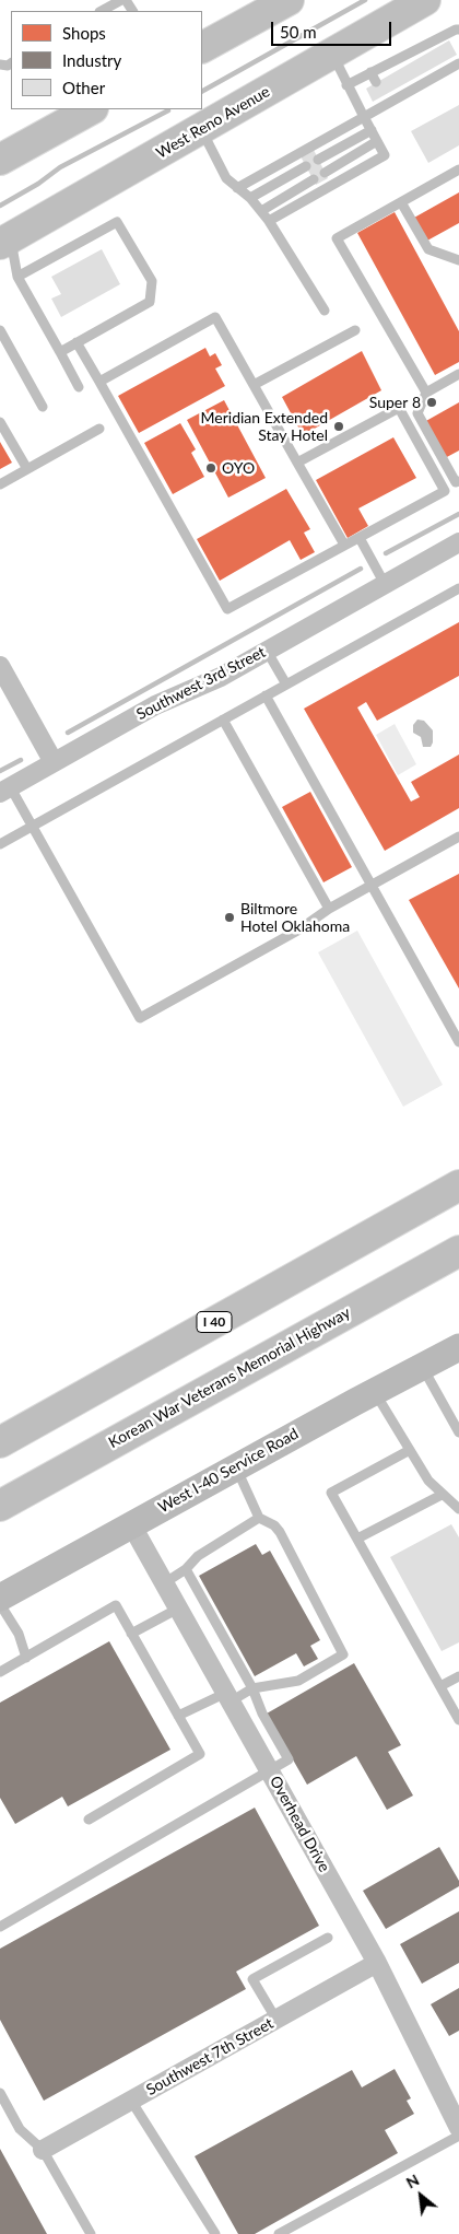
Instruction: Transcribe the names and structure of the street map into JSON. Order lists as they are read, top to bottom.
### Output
{
  "streets": {
    "main road": ["West Reno Avenue", "I 40", "Korean War Veterans Memorial Highway"],
    "street": [
      "Southwest 3rd Street",
      "West I-40 Service Road",
      "Overhead Drive",
      "Southwest 7th Street"
    ]
  },
  "crossings": [
    ["West I-40 Service Road", "Overhead Drive"],
    ["Overhead Drive", "Southwest 7th Street"]
  ],
  "places": [
    "Super 8",
    "Meridian Extended Stay Hotel",
    "OYO",
    "Biltmore Hotel Oklahoma"
  ],
  "legend": ["Shops", "Industry", "Other"],
  "scale_bar": "50 m",
  "north": "top left"
}
